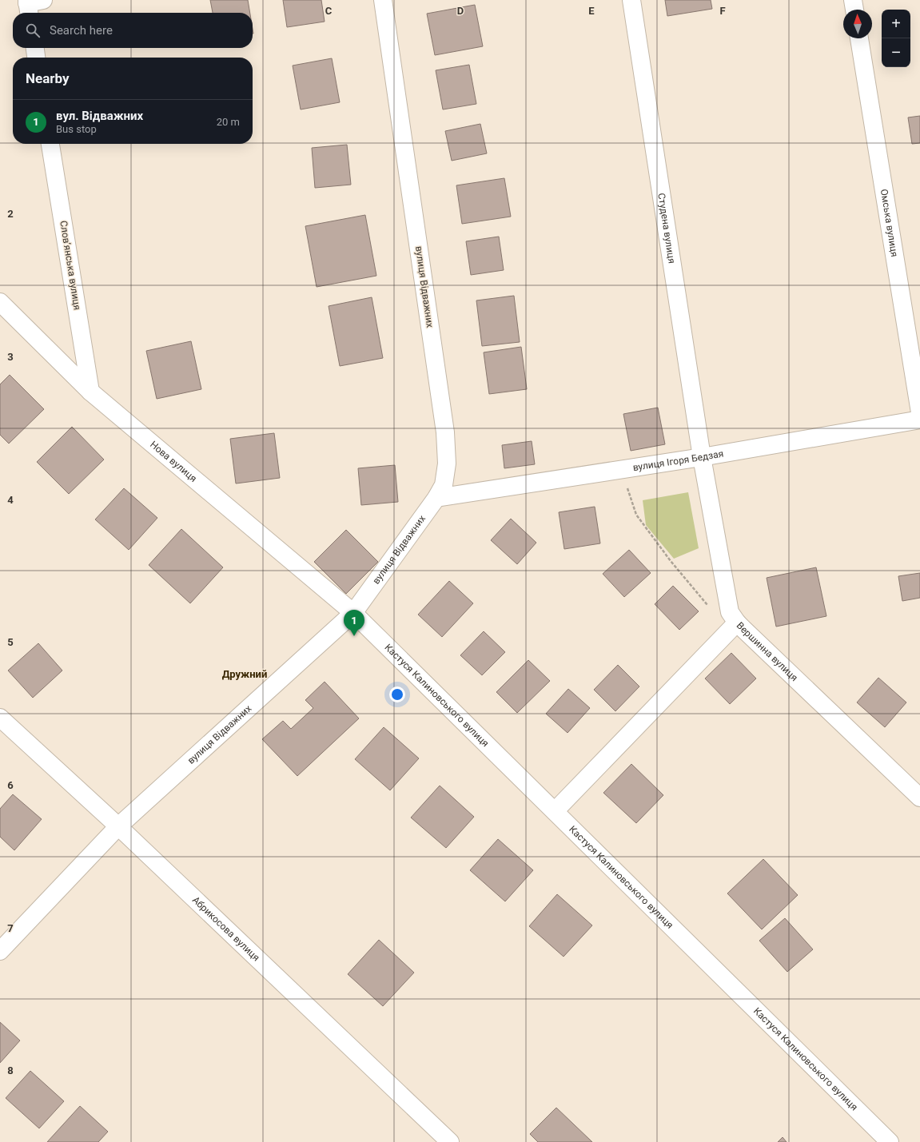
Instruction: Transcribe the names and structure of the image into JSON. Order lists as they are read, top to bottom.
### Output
{
  "streets": {
    "street": [
      "Омська вулиця",
      "Студена вулиця",
      "Словʼянська вулиця",
      "вулиця Відважних",
      "вулиця Ігоря Бедзая",
      "Нова вулиця",
      "Вершинна вулиця",
      "Кастуся Калиновського вулиця",
      "Абрикосова вулиця"
    ]
  },
  "crossings": [
    ["Студена вулиця", "вулиця Ігоря Бедзая"],
    ["Студена вулиця", "Вершинна вулиця"],
    ["Словʼянська вулиця", "Нова вулиця"],
    ["вулиця Відважних", "вулиця Ігоря Бедзая"],
    ["вулиця Відважних", "Нова вулиця"],
    ["вулиця Відважних", "Кастуся Калиновського вулиця"],
    ["вулиця Відважних", "Абрикосова вулиця"],
    ["вулиця Ігоря Бедзая", "Вершинна вулиця"],
    ["Нова вулиця", "Кастуся Калиновського вулиця"]
  ],
  "districts": ["Дружний"],
  "north": "top",
  "page": {
    "map_buttons": ["+", "−"],
    "search": "Search here",
    "heading": "Nearby",
    "list": [
      {
        "mark": "1",
        "name": "вул. Відважних",
        "note": "Bus stop",
        "value": "20 m"
      }
    ],
    "pins": "1"
  },
  "grid": {
    "columns": [
      "C",
      "D",
      "E",
      "F"
    ],
    "rows": [
      "2",
      "3",
      "4",
      "5",
      "6",
      "7",
      "8"
    ]
  }
}
